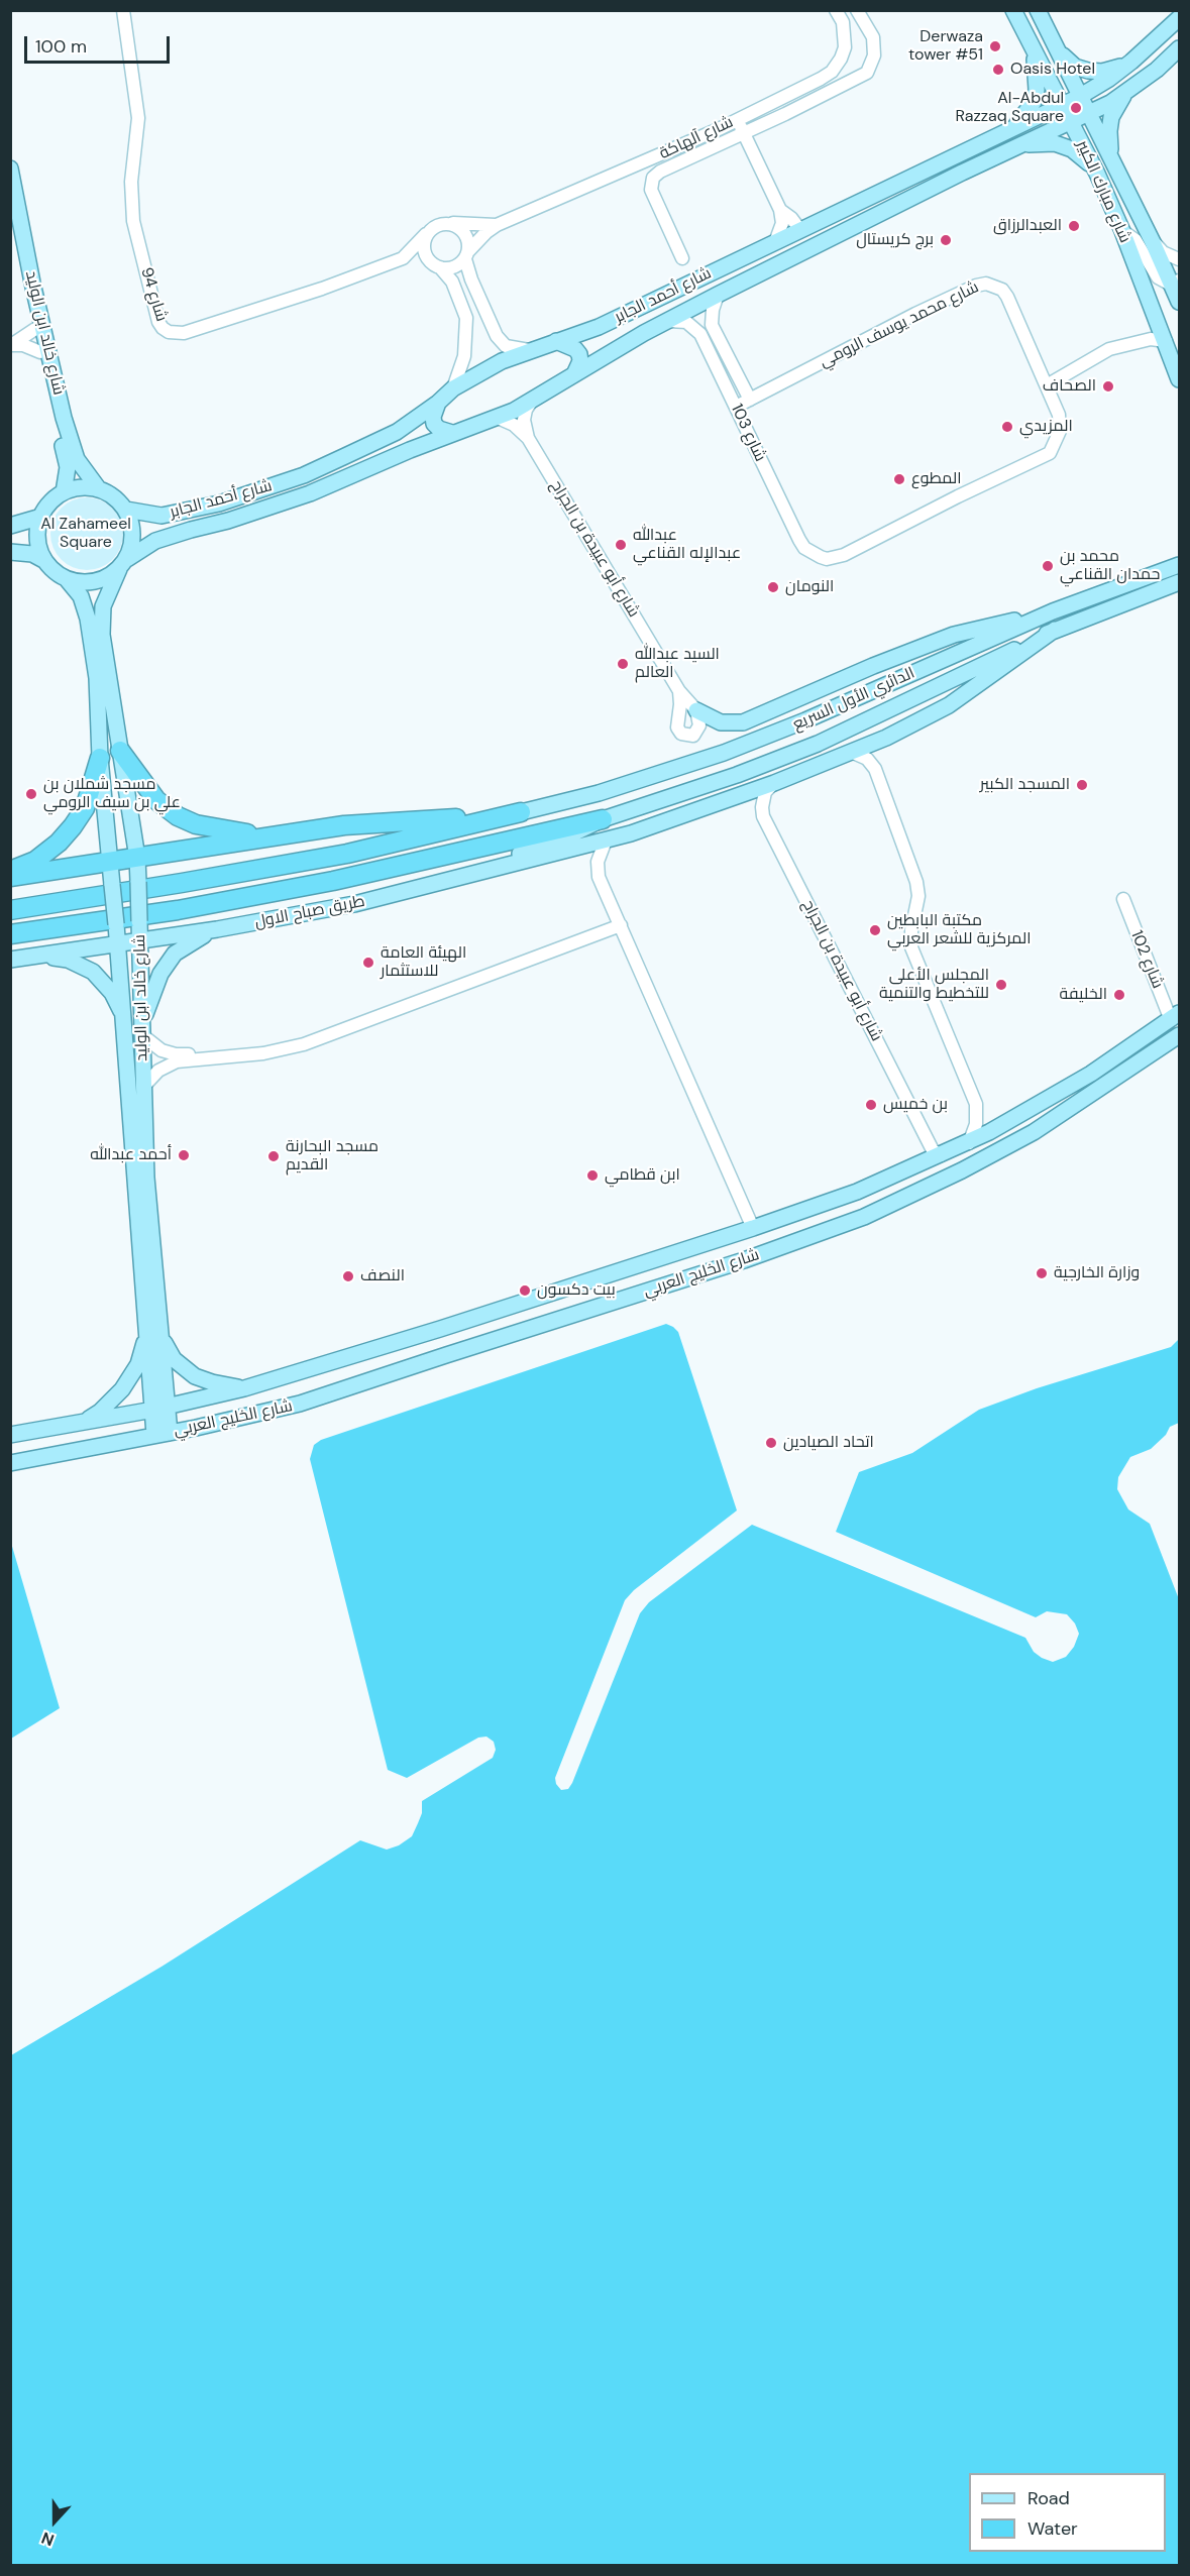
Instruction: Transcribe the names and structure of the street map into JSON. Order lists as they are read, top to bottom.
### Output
{
  "streets": {
    "highway": ["طريق صباح الاول"],
    "main road": [
      "شارع مبارك الكبير",
      "شارع أحمد الجابر",
      "شارع خالد ابن الوليد",
      "الدائري الأول السريع",
      "شارع الخليج العربي"
    ],
    "street": [
      "شارع آلهاكة",
      "شارع 94",
      "شارع محمد يوسف الرومي",
      "شارع 103",
      "شارع أبو عبيدة بن الجراح",
      "شارع 102"
    ]
  },
  "crossings": [
    ["شارع آلهاكة", "شارع 94"],
    ["شارع مبارك الكبير", "شارع أحمد الجابر"],
    ["شارع أحمد الجابر", "شارع خالد ابن الوليد"],
    ["شارع أحمد الجابر", "شارع 103"],
    ["شارع أحمد الجابر", "شارع أبو عبيدة بن الجراح"],
    ["شارع محمد يوسف الرومي", "شارع 103"],
    ["شارع خالد ابن الوليد", "طريق صباح الاول"],
    ["شارع خالد ابن الوليد", "شارع الخليج العربي"],
    ["شارع أبو عبيدة بن الجراح", "الدائري الأول السريع"],
    ["شارع أبو عبيدة بن الجراح", "شارع الخليج العربي"],
    ["الدائري الأول السريع", "طريق صباح الاول"],
    ["شارع 102", "شارع الخليج العربي"]
  ],
  "parks": ["Al Zahameel Square"],
  "places": [
    "Derwaza tower #51",
    "Oasis Hotel",
    "Al-Abdul Razzaq Square",
    "العبدالرزاق",
    "برج كريستال",
    "الصحاف",
    "المزيدي",
    "المطوع",
    "عبدالله عبدالإله القناعي",
    "محمد بن حمدان القناعي",
    "النومان",
    "السيد عبدالله العالم",
    "المسجد الكبير",
    "مسجد شملان بن علي بن سيف الرومي",
    "مكتبة البابطين المركزية للشعر العربي",
    "الهيئة العامة للاستثمار",
    "المجلس الأعلى للتخطيط والتنمية",
    "الخليفة",
    "بن خميس",
    "أحمد عبدالله",
    "مسجد البحارنة القديم",
    "ابن قطامي",
    "وزارة الخارجية",
    "النصف",
    "بيت دكسون",
    "اتحاد الصيادين"
  ],
  "legend": ["Road", "Water"],
  "scale_bar": "100 m",
  "north": "bottom"
}
